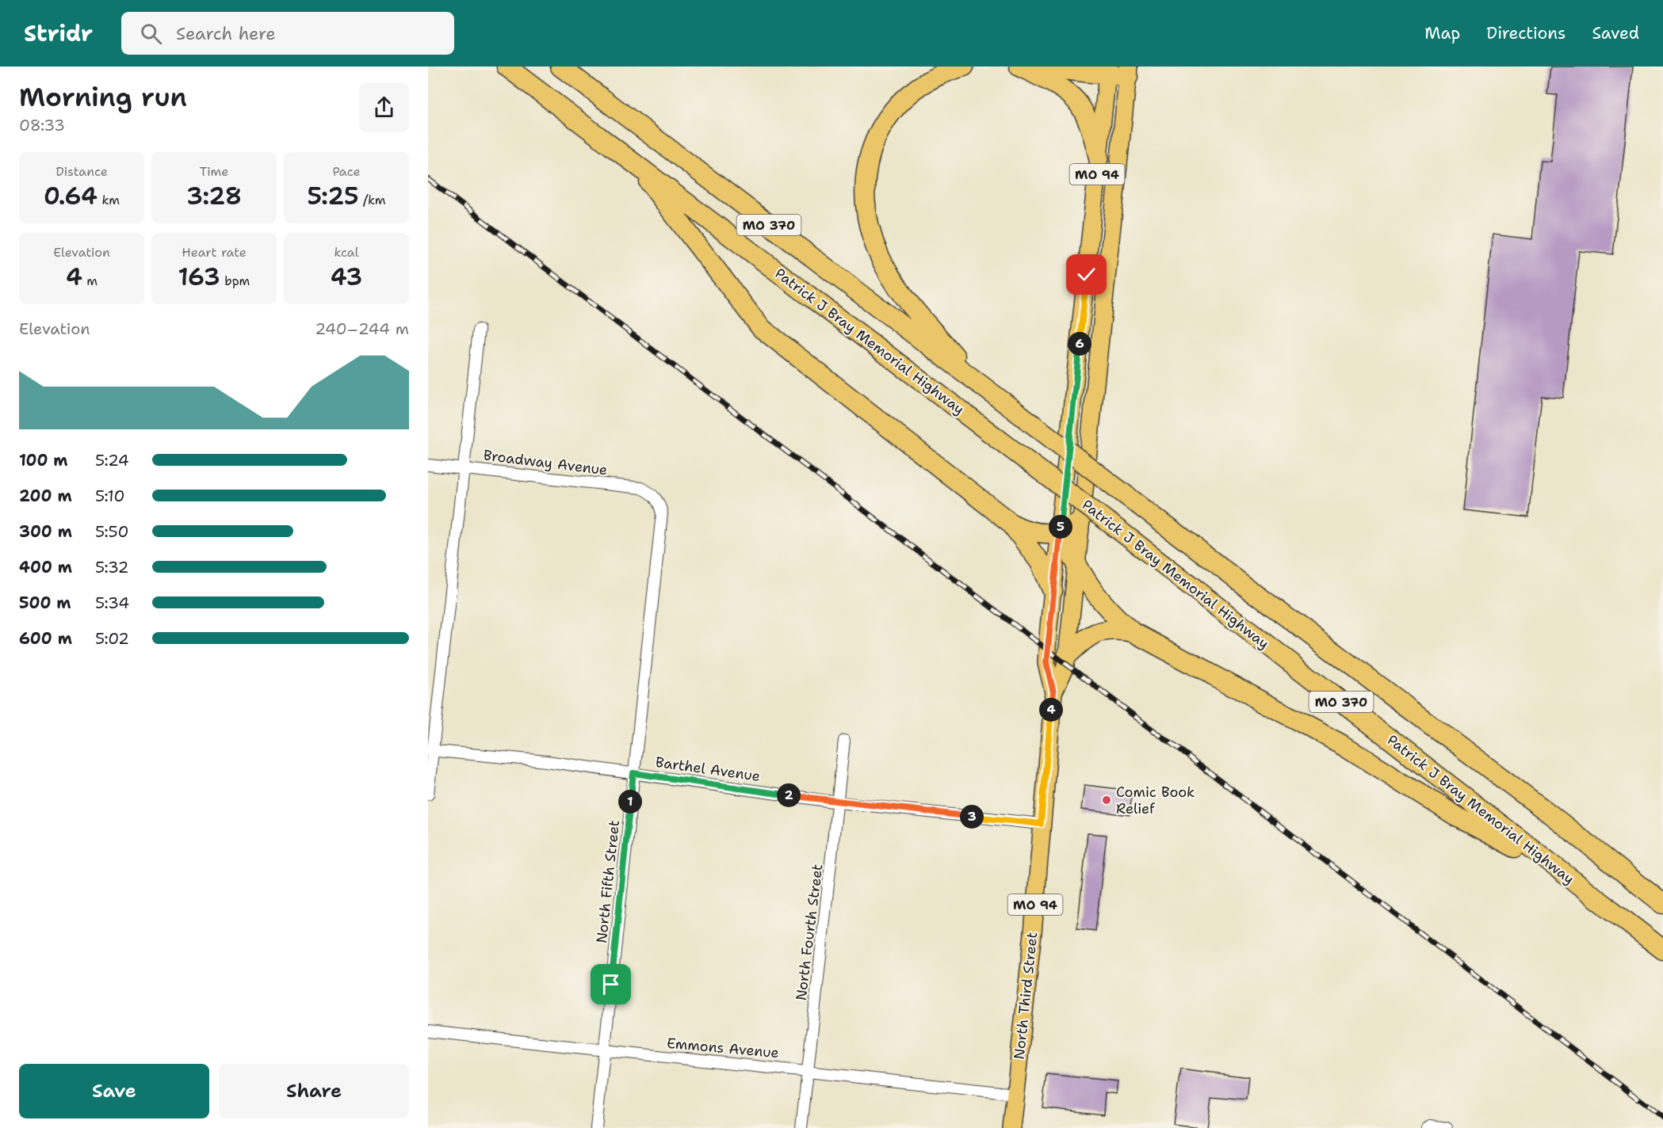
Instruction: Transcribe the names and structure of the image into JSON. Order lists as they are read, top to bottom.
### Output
{
  "streets": {
    "highway": ["MO 370", "Patrick J Bray Memorial Highway"],
    "main road": ["MO 94", "North Third Street"],
    "street": [
      "Broadway Avenue",
      "Barthel Avenue",
      "North Fifth Street",
      "North Fourth Street",
      "Emmons Avenue"
    ]
  },
  "crossings": [
    ["Broadway Avenue", "North Fifth Street"],
    ["Barthel Avenue", "North Fifth Street"],
    ["Barthel Avenue", "North Fourth Street"],
    ["Barthel Avenue", "North Third Street"],
    ["North Fifth Street", "Emmons Avenue"],
    ["North Fourth Street", "Emmons Avenue"],
    ["North Third Street", "Emmons Avenue"]
  ],
  "places": ["Comic Book Relief"],
  "page": {
    "header": "Stridr",
    "search": "Search here",
    "nav": ["Map", "Directions", "Saved"],
    "heading": ["Morning run", "08:33"],
    "stats": [
      ["Distance", "0.64 km"],
      ["Time", "3:28"],
      ["Pace", "5:25 /km"],
      ["Elevation", "4 m"],
      ["Heart rate", "163 bpm"],
      ["kcal", "43"]
    ],
    "chart": ["Elevation", "240–244 m"],
    "pins": [
      "6",
      "5",
      "4",
      "2",
      "1",
      "3"
    ],
    "list": [
      {
        "name": "100 m",
        "note": "5:24"
      },
      {
        "name": "200 m",
        "note": "5:10"
      },
      {
        "name": "300 m",
        "note": "5:50"
      },
      {
        "name": "400 m",
        "note": "5:32"
      },
      {
        "name": "500 m",
        "note": "5:34"
      },
      {
        "name": "600 m",
        "note": "5:02"
      }
    ],
    "buttons": ["Save", "Share"]
  }
}
